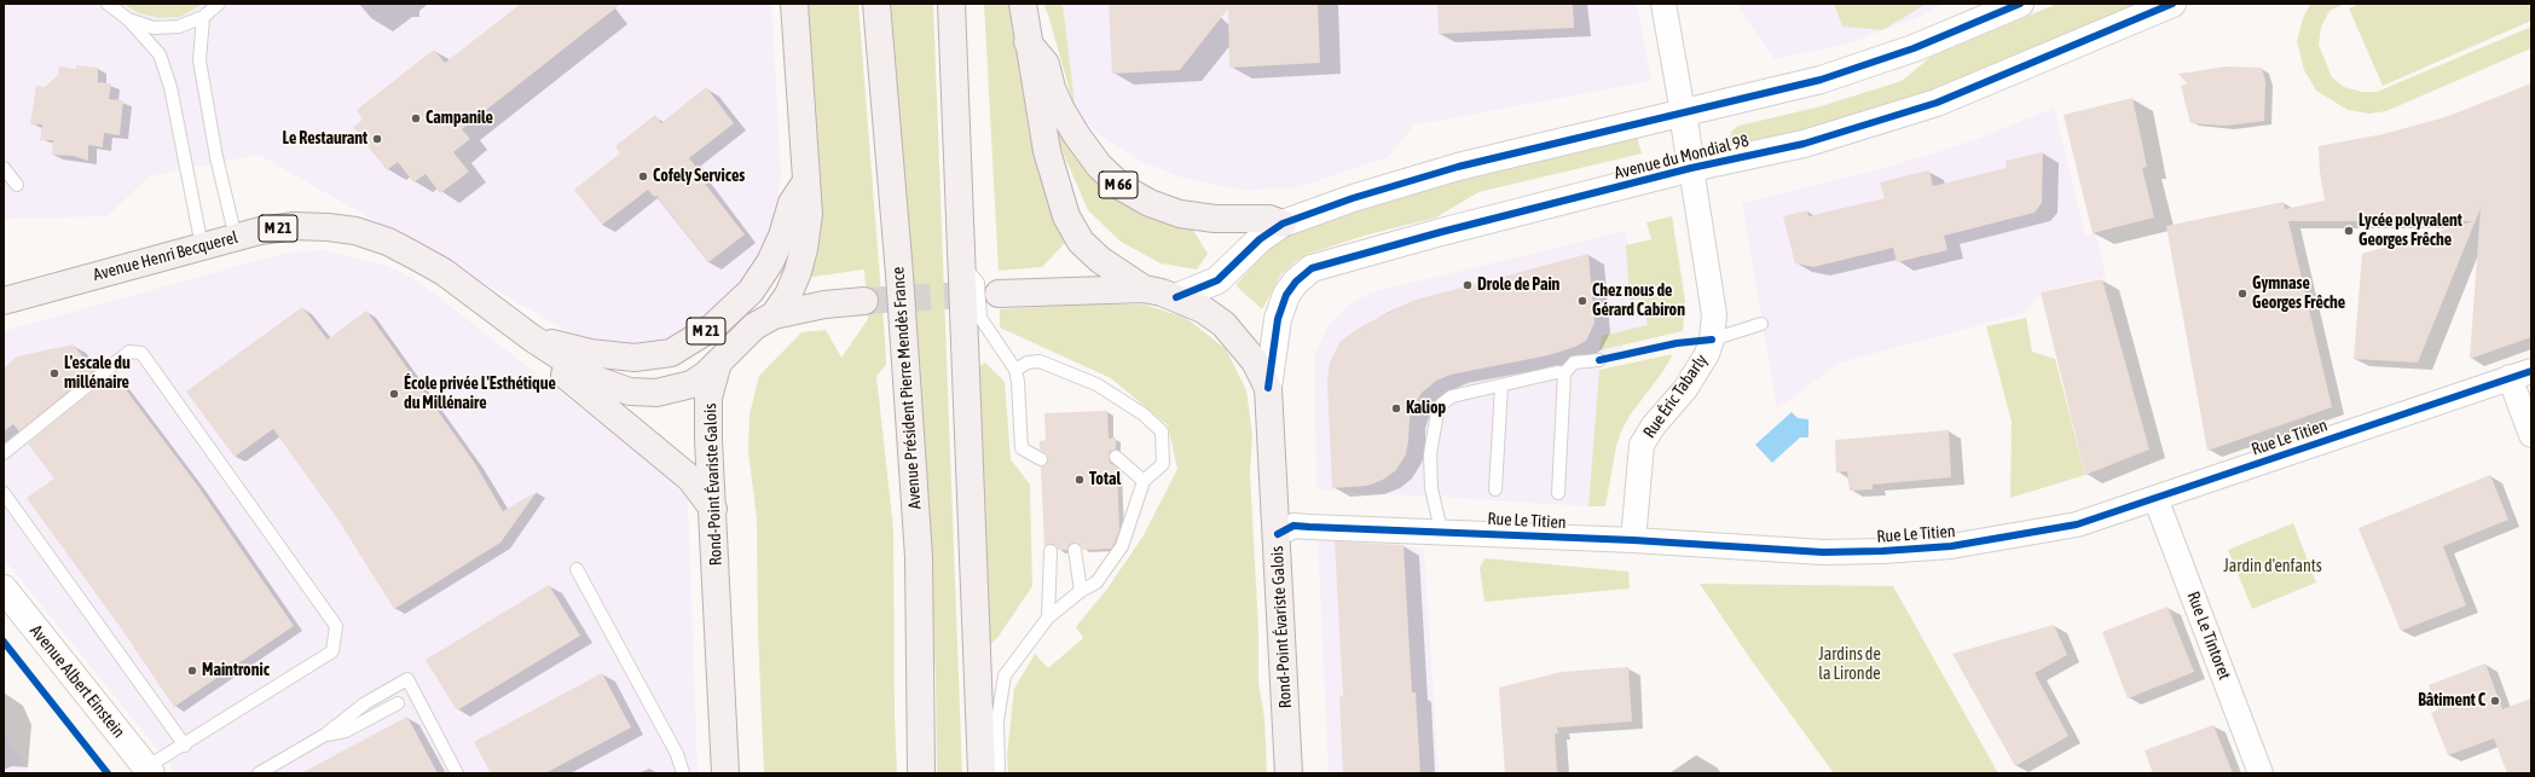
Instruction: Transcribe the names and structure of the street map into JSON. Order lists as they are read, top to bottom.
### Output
{
  "streets": {
    "main road": [
      "Avenue du Mondial 98",
      "M 66",
      "M 21",
      "Avenue Henri Becquerel",
      "Avenue Président Pierre Mendès France",
      "Rond-Point Évariste Galois",
      "Avenue Albert Einstein"
    ],
    "street": ["Rue Éric Tabarly", "Rue Le Titien", "Rue Le Tintoret"]
  },
  "crossings": [
    ["Avenue du Mondial 98", "Rue Éric Tabarly"],
    ["Avenue du Mondial 98", "Rond-Point Évariste Galois"],
    ["M 21", "Avenue Henri Becquerel"],
    ["Avenue Henri Becquerel", "Rond-Point Évariste Galois"],
    ["Rue Éric Tabarly", "Rue Le Titien"],
    ["Rue Le Titien", "Rond-Point Évariste Galois"],
    ["Rue Le Titien", "Rue Le Tintoret"]
  ],
  "parks": ["Jardin d'enfants", "Jardins de la Lironde"],
  "places": [
    "Campanile",
    "Le Restaurant",
    "Cofely Services",
    "Lycée polyvalent Georges Frêche",
    "Drole de Pain",
    "Gymnase Georges Frêche",
    "Chez nous de Gérard Cabiron",
    "L'escale du millénaire",
    "École privée L'Esthétique du Millénaire",
    "Kaliop",
    "Total",
    "Maintronic",
    "Bâtiment C"
  ]
}
